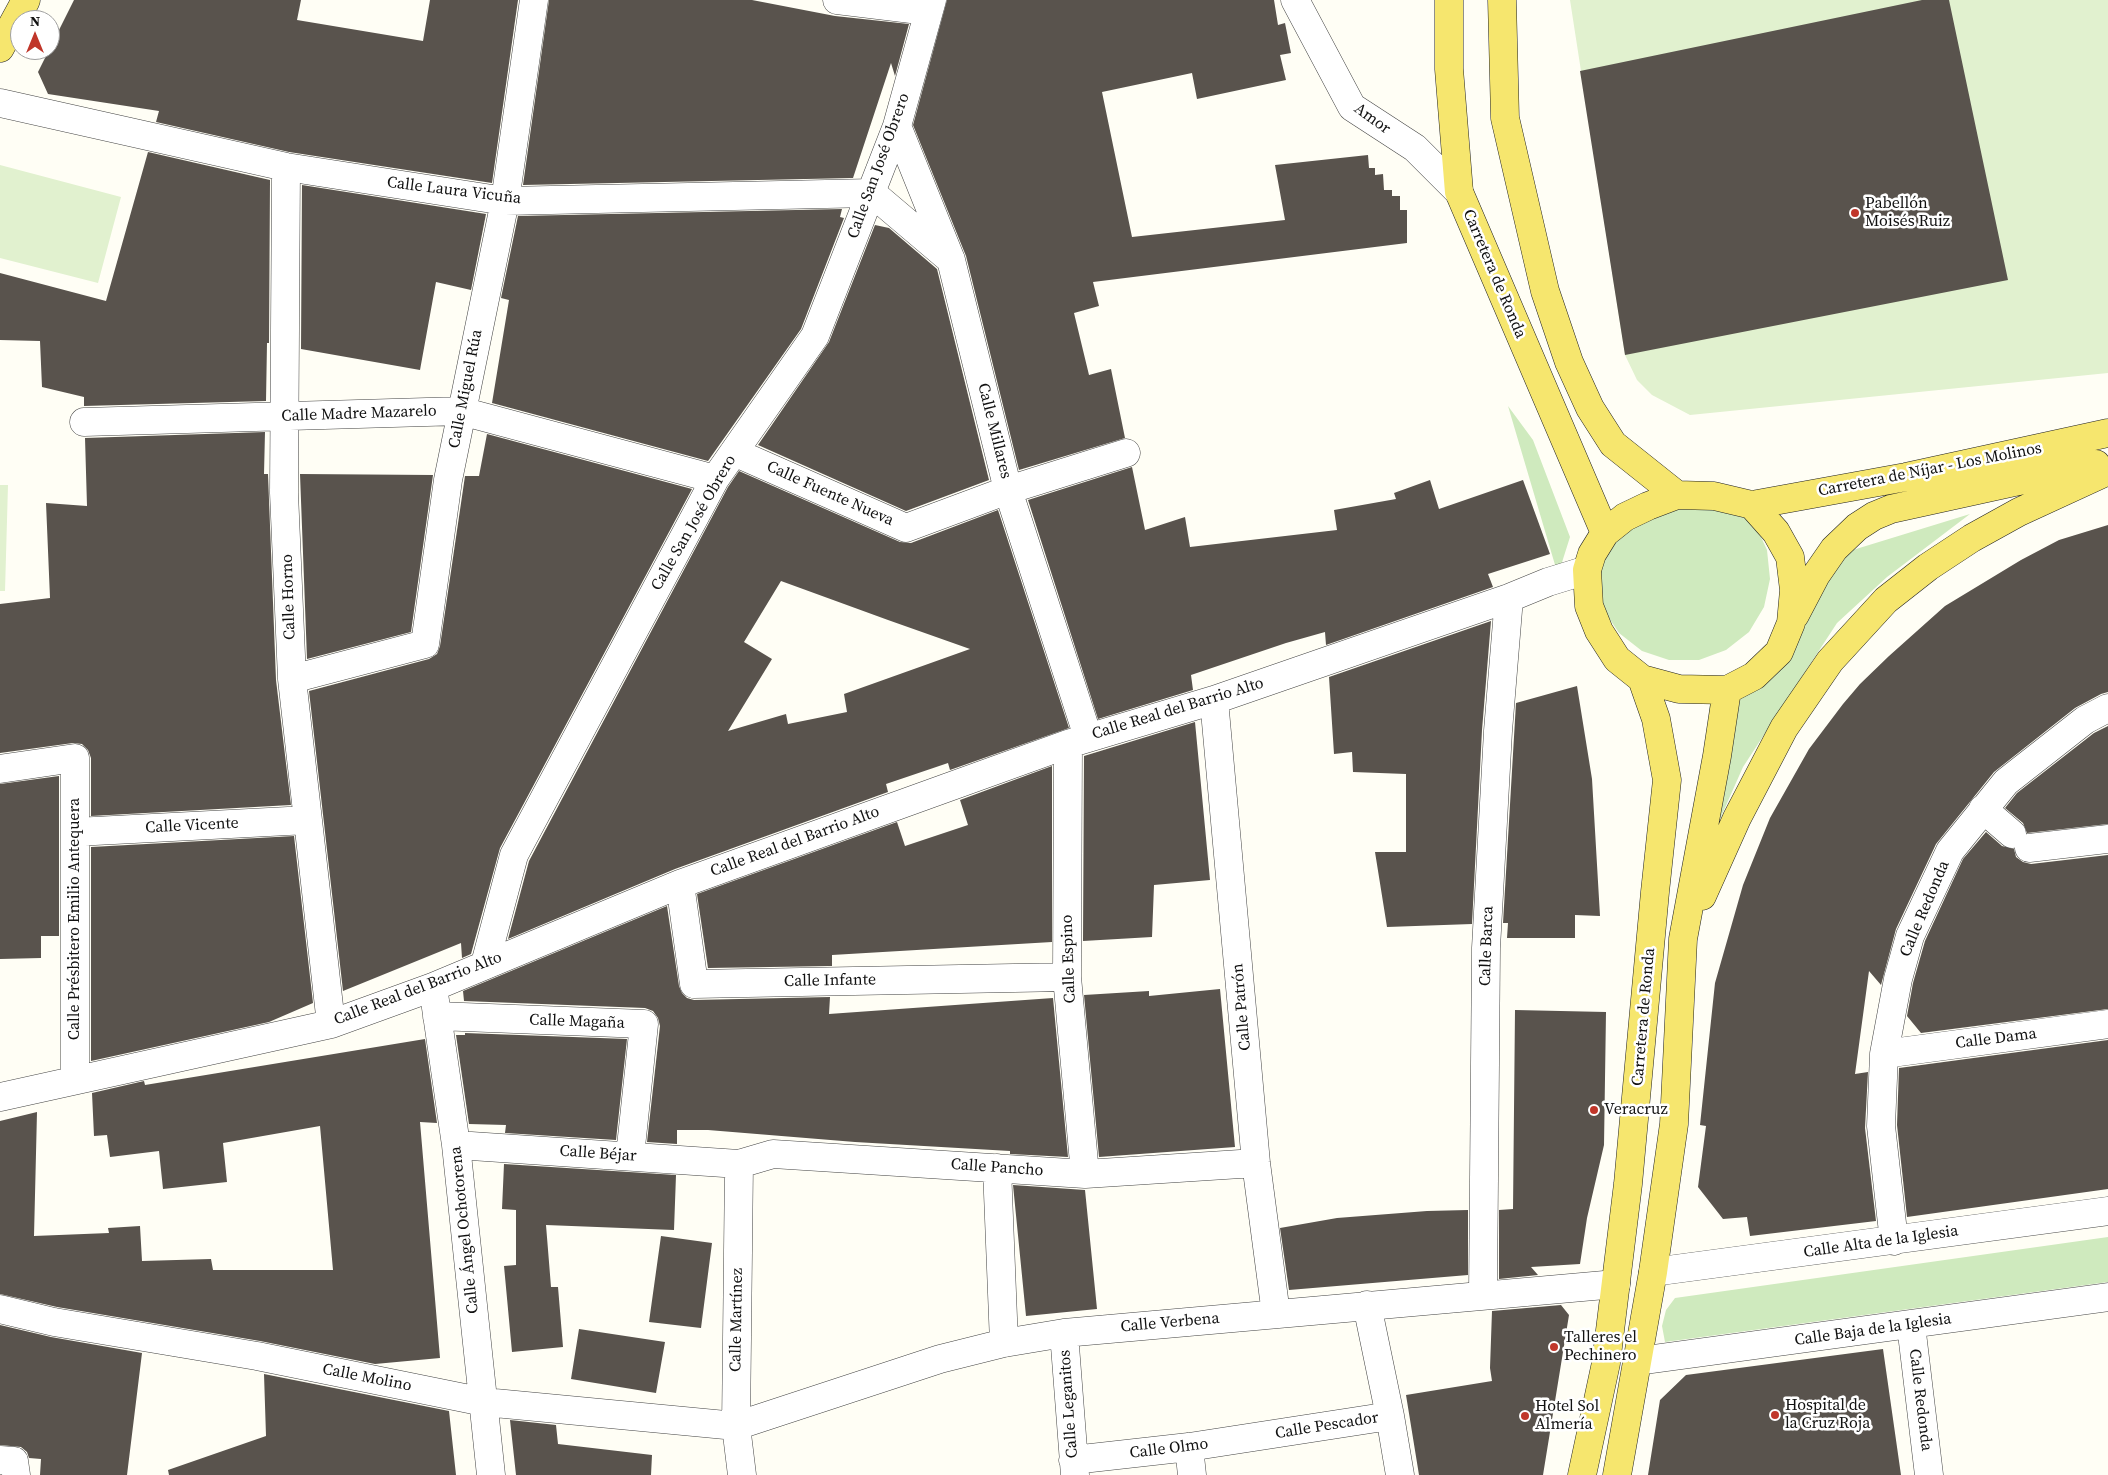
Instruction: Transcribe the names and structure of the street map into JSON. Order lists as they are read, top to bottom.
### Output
{
  "streets": {
    "main road": ["Carretera de Ronda", "Carretera de Níjar - Los Molinos"],
    "street": [
      "Amor",
      "Calle San José Obrero",
      "Calle Laura Vicuña",
      "Calle Miguel Rúa",
      "Calle Madre Mazarelo",
      "Calle Millares",
      "Calle Fuente Nueva",
      "Calle Horno",
      "Calle Real del Barrio Alto",
      "Calle Vicente",
      "Calle Redonda",
      "Calle Présbitero Emilio Antequera",
      "Calle Barca",
      "Calle Espino",
      "Calle Infante",
      "Calle Patrón",
      "Calle Magaña",
      "Calle Dama",
      "Calle Béjar",
      "Calle Pancho",
      "Calle Ángel Ochotorena",
      "Calle Alta de la Iglesia",
      "Calle Martínez",
      "Calle Verbena",
      "Calle Baja de la Iglesia",
      "Calle Molino",
      "Calle Leganitos",
      "Calle Pescador",
      "Calle Olmo"
    ]
  },
  "crossings": [
    ["Amor", "Carretera de Ronda"],
    ["Calle San José Obrero", "Calle Laura Vicuña"],
    ["Calle San José Obrero", "Calle Madre Mazarelo"],
    ["Calle San José Obrero", "Calle Millares"],
    ["Calle San José Obrero", "Calle Fuente Nueva"],
    ["Calle San José Obrero", "Calle Real del Barrio Alto"],
    ["Calle Laura Vicuña", "Calle Miguel Rúa"],
    ["Calle Laura Vicuña", "Calle Horno"],
    ["Carretera de Ronda", "Calle Alta de la Iglesia"],
    ["Carretera de Ronda", "Calle Verbena"],
    ["Carretera de Ronda", "Calle Baja de la Iglesia"],
    ["Calle Miguel Rúa", "Calle Madre Mazarelo"],
    ["Calle Miguel Rúa", "Calle Horno"],
    ["Calle Madre Mazarelo", "Calle Horno"],
    ["Calle Millares", "Calle Fuente Nueva"],
    ["Calle Millares", "Calle Real del Barrio Alto"],
    ["Calle Millares", "Calle Espino"],
    ["Calle Horno", "Calle Real del Barrio Alto"],
    ["Calle Horno", "Calle Vicente"],
    ["Calle Real del Barrio Alto", "Calle Présbitero Emilio Antequera"],
    ["Calle Real del Barrio Alto", "Calle Barca"],
    ["Calle Real del Barrio Alto", "Calle Espino"],
    ["Calle Real del Barrio Alto", "Calle Infante"],
    ["Calle Real del Barrio Alto", "Calle Patrón"],
    ["Calle Real del Barrio Alto", "Calle Ángel Ochotorena"],
    ["Calle Vicente", "Calle Présbitero Emilio Antequera"],
    ["Calle Redonda", "Calle Dama"],
    ["Calle Redonda", "Calle Alta de la Iglesia"],
    ["Calle Redonda", "Calle Baja de la Iglesia"],
    ["Calle Barca", "Calle Verbena"],
    ["Calle Espino", "Calle Infante"],
    ["Calle Espino", "Calle Pancho"],
    ["Calle Patrón", "Calle Pancho"],
    ["Calle Patrón", "Calle Verbena"],
    ["Calle Magaña", "Calle Béjar"],
    ["Calle Magaña", "Calle Ángel Ochotorena"],
    ["Calle Béjar", "Calle Pancho"],
    ["Calle Béjar", "Calle Ángel Ochotorena"],
    ["Calle Béjar", "Calle Martínez"],
    ["Calle Pancho", "Calle Martínez"],
    ["Calle Ángel Ochotorena", "Calle Molino"],
    ["Calle Martínez", "Calle Verbena"],
    ["Calle Martínez", "Calle Molino"],
    ["Calle Verbena", "Calle Molino"],
    ["Calle Verbena", "Calle Leganitos"],
    ["Calle Leganitos", "Calle Olmo"],
    ["Calle Pescador", "Calle Olmo"]
  ],
  "places": [
    "Pabellón Moisés Ruiz",
    "Veracruz",
    "Talleres el Pechinero",
    "Hospital de la Cruz Roja",
    "Hotel Sol Almería"
  ],
  "north": "top"
}
